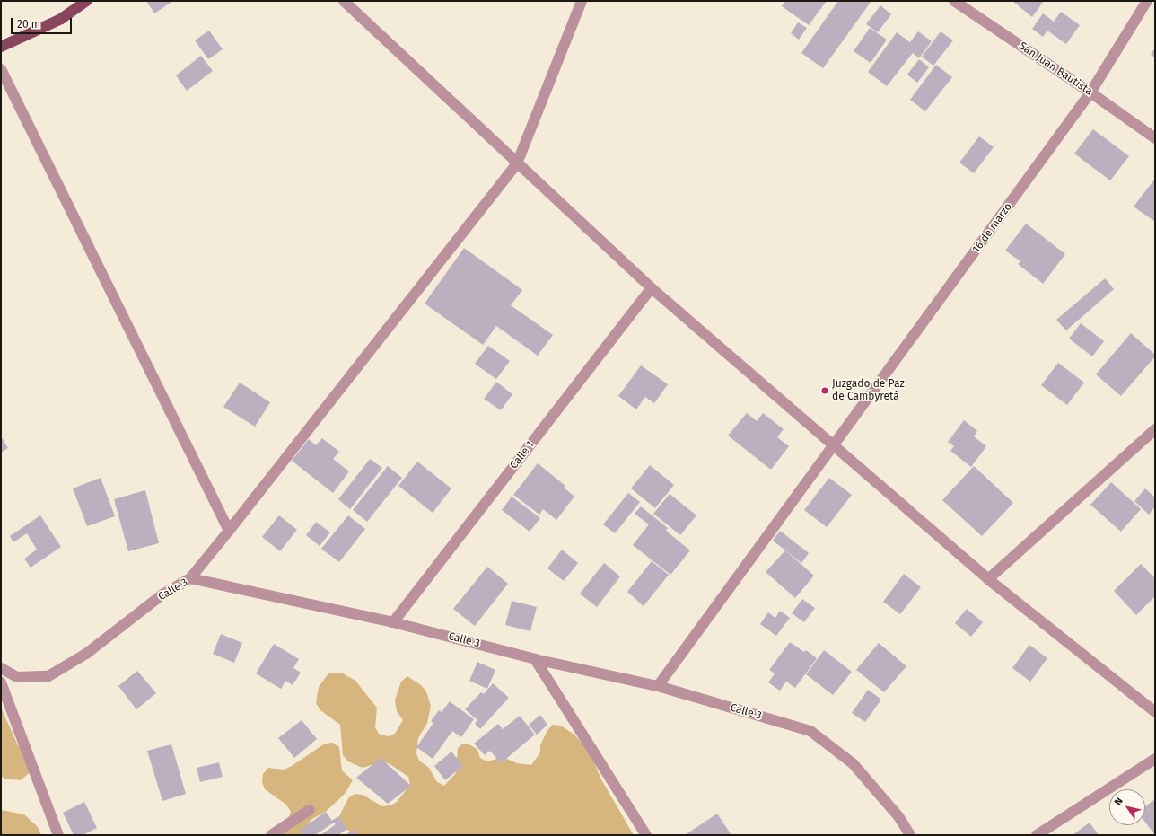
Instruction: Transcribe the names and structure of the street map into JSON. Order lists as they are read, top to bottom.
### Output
{
  "streets": {
    "street": [
      "San Juan Bautista",
      "16 de marzo",
      "Calle 1",
      "Calle 3"
    ]
  },
  "crossings": [
    ["San Juan Bautista", "16 de marzo"],
    ["16 de marzo", "Calle 3"],
    ["Calle 1", "Calle 3"]
  ],
  "places": ["Juzgado de Paz de Cambyretá"],
  "scale_bar": "20 m",
  "north": "top left"
}
